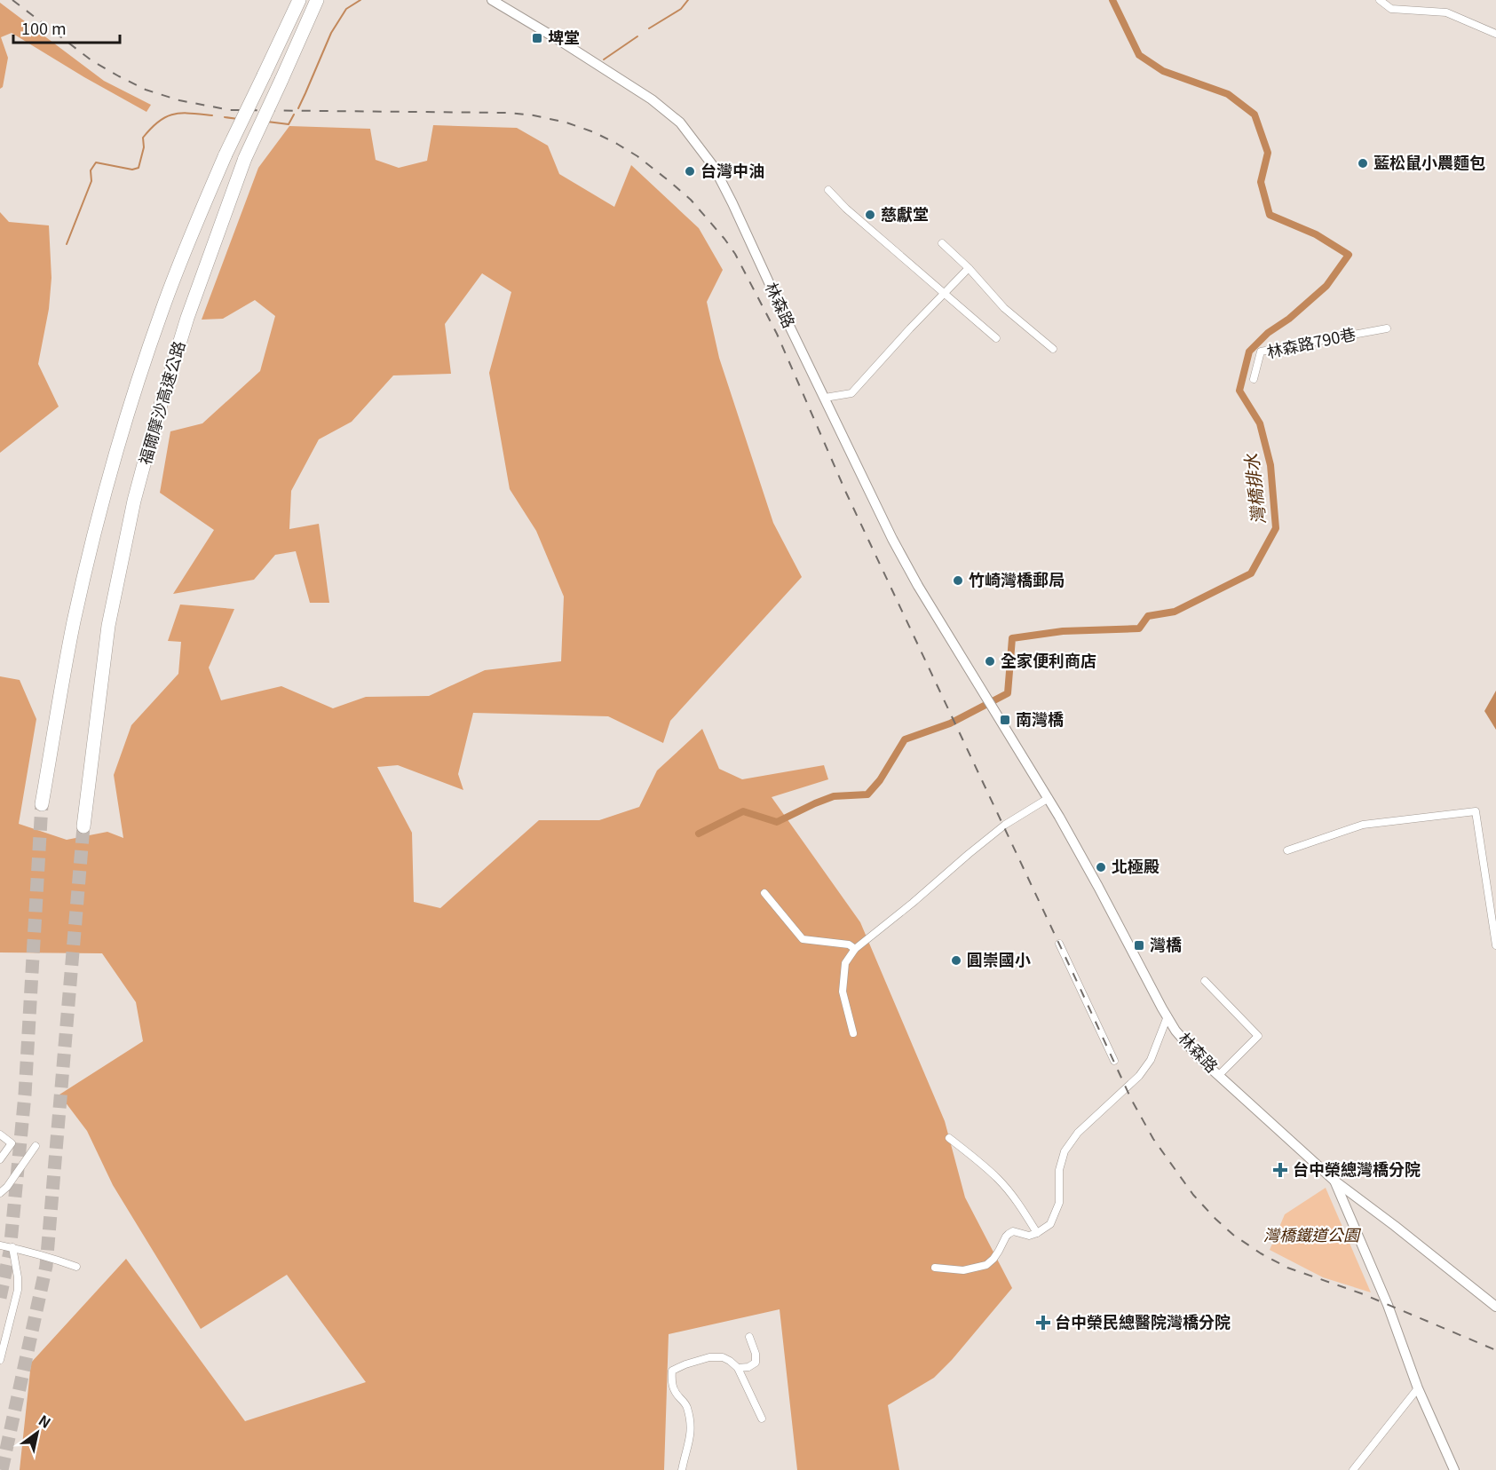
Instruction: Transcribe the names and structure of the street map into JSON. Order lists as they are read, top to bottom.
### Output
{
  "streets": {
    "highway": ["福爾摩沙高速公路"],
    "main road": ["林森路"],
    "street": ["林森路790巷"]
  },
  "water": ["灣橋排水"],
  "parks": ["灣橋鐵道公園"],
  "places": {
    "transit": ["埤堂", "南灣橋", "灣橋"],
    "other": [
      "藍松鼠小農麵包",
      "台灣中油",
      "慈獻堂",
      "竹崎灣橋郵局",
      "全家便利商店",
      "北極殿",
      "圓崇國小"
    ],
    "health": ["台中榮總灣橋分院", "台中榮民總醫院灣橋分院"]
  },
  "scale_bar": "100 m",
  "north": "top right"
}
